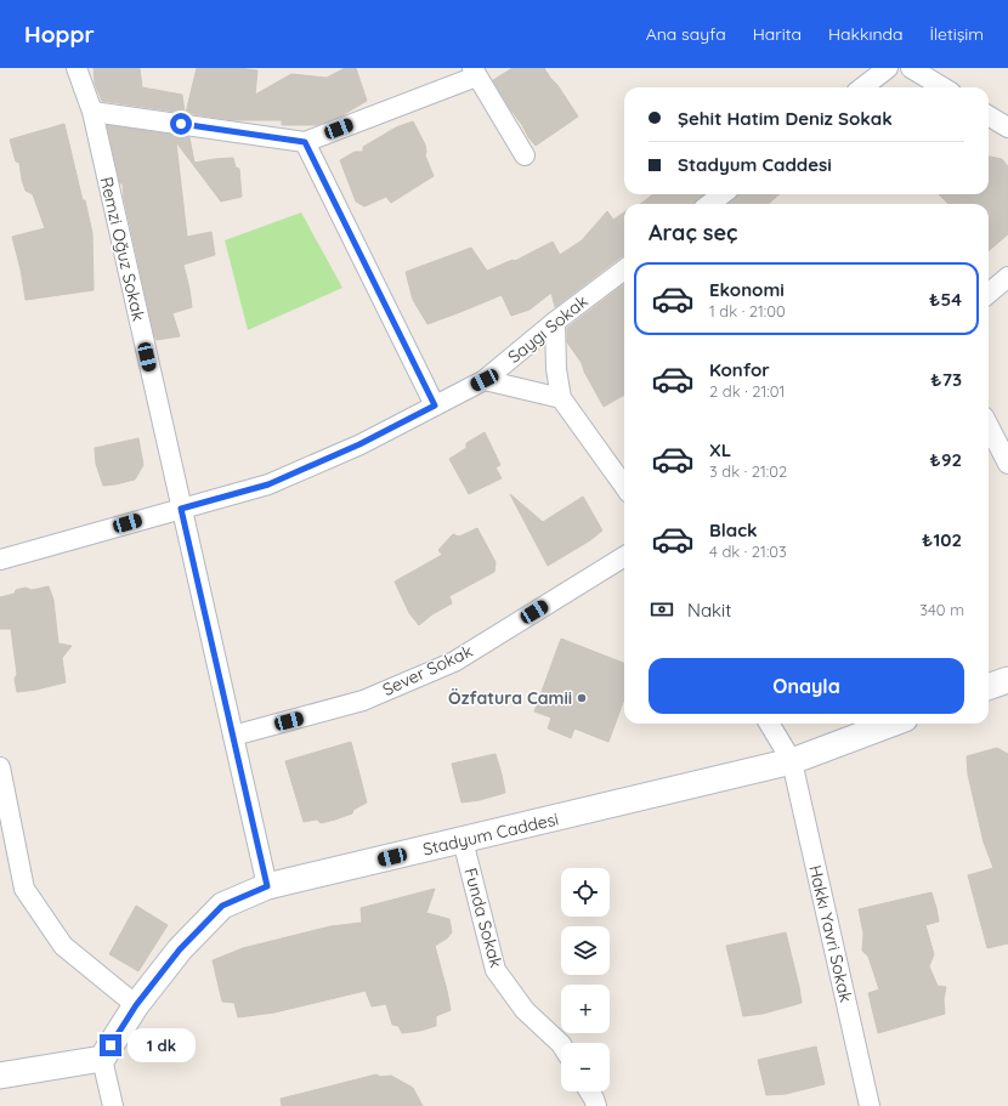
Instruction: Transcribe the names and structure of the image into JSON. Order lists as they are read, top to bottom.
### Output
{
  "streets": {
    "street": [
      "Remzi Oğuz Sokak",
      "Saygı Sokak",
      "Sever Sokak",
      "Stadyum Caddesi",
      "Funda Sokak",
      "Hakkı Yavri Sokak"
    ]
  },
  "crossings": [
    ["Remzi Oğuz Sokak", "Saygı Sokak"],
    ["Remzi Oğuz Sokak", "Sever Sokak"],
    ["Remzi Oğuz Sokak", "Stadyum Caddesi"],
    ["Stadyum Caddesi", "Funda Sokak"],
    ["Stadyum Caddesi", "Hakkı Yavri Sokak"]
  ],
  "places": ["Özfatura Camii"],
  "page": {
    "header": "Hoppr",
    "nav": [
      "Ana sayfa",
      "Harita",
      "Hakkında",
      "İletişim"
    ],
    "banner": ["Şehit Hatim Deniz Sokak", "Stadyum Caddesi"],
    "heading": "Araç seç",
    "list": [
      {
        "name": "Ekonomi",
        "note": "1 dk · 21:00",
        "value": "₺54"
      },
      {
        "name": "Konfor",
        "note": "2 dk · 21:01",
        "value": "₺73"
      },
      {
        "name": "XL",
        "note": "3 dk · 21:02",
        "value": "₺92"
      },
      {
        "name": "Black",
        "note": "4 dk · 21:03",
        "value": "₺102"
      }
    ],
    "pay": ["Nakit", "340 m"],
    "buttons": "Onayla",
    "map_buttons": ["+", "−"],
    "bubble": "1 dk"
  }
}
